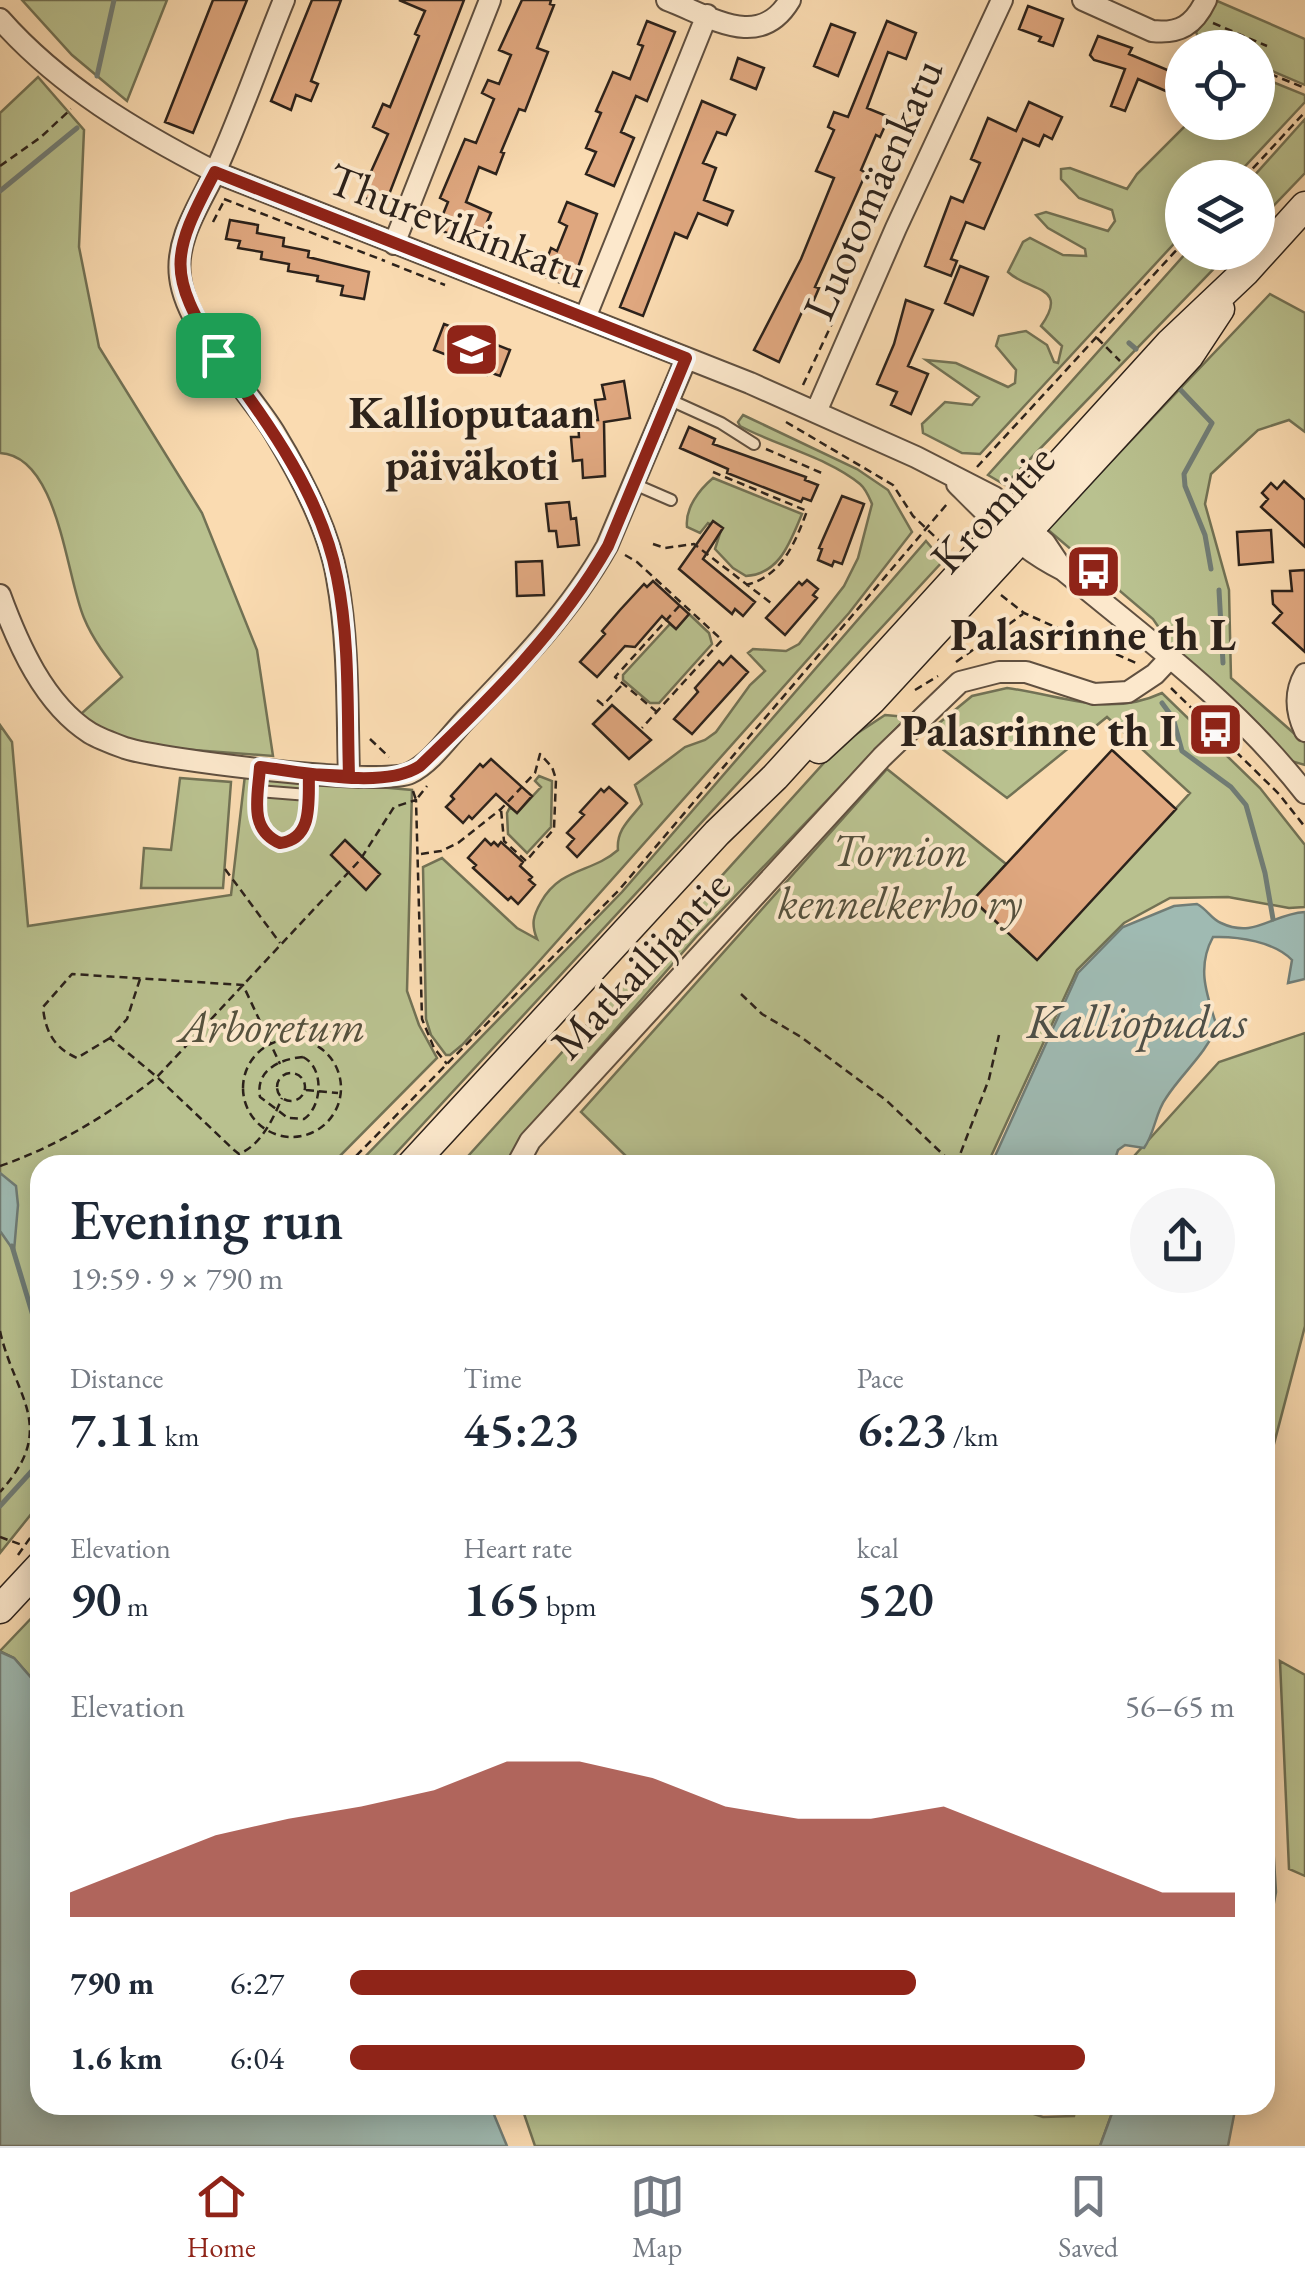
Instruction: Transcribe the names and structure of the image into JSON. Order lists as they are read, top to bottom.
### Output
{
  "streets": {
    "main road": ["Kromitie"],
    "street": ["Luotomäenkatu", "Thurevikinkatu", "Matkailijantie"]
  },
  "crossings": [
    ["Luotomäenkatu", "Thurevikinkatu"],
    ["Thurevikinkatu", "Kromitie"],
    ["Thurevikinkatu", "Matkailijantie"]
  ],
  "water": ["Kalliopudas"],
  "parks": ["Tornion kennelkerho ry", "Arboretum"],
  "places": {
    "school or university": ["Kallioputaan päiväkoti"],
    "bus stop": ["Palasrinne th L", "Palasrinne th I"]
  },
  "page": {
    "heading": ["Evening run", "19:59 · 9 × 790 m"],
    "stats": [
      ["Distance", "7.11 km"],
      ["Time", "45:23"],
      ["Pace", "6:23 /km"],
      ["Elevation", "90 m"],
      ["Heart rate", "165 bpm"],
      ["kcal", "520"]
    ],
    "chart": ["Elevation", "56–65 m"],
    "list": [
      {
        "name": "790 m",
        "note": "6:27"
      },
      {
        "name": "1.6 km",
        "note": "6:04"
      }
    ],
    "tabs": ["Home", "Map", "Saved"]
  }
}
